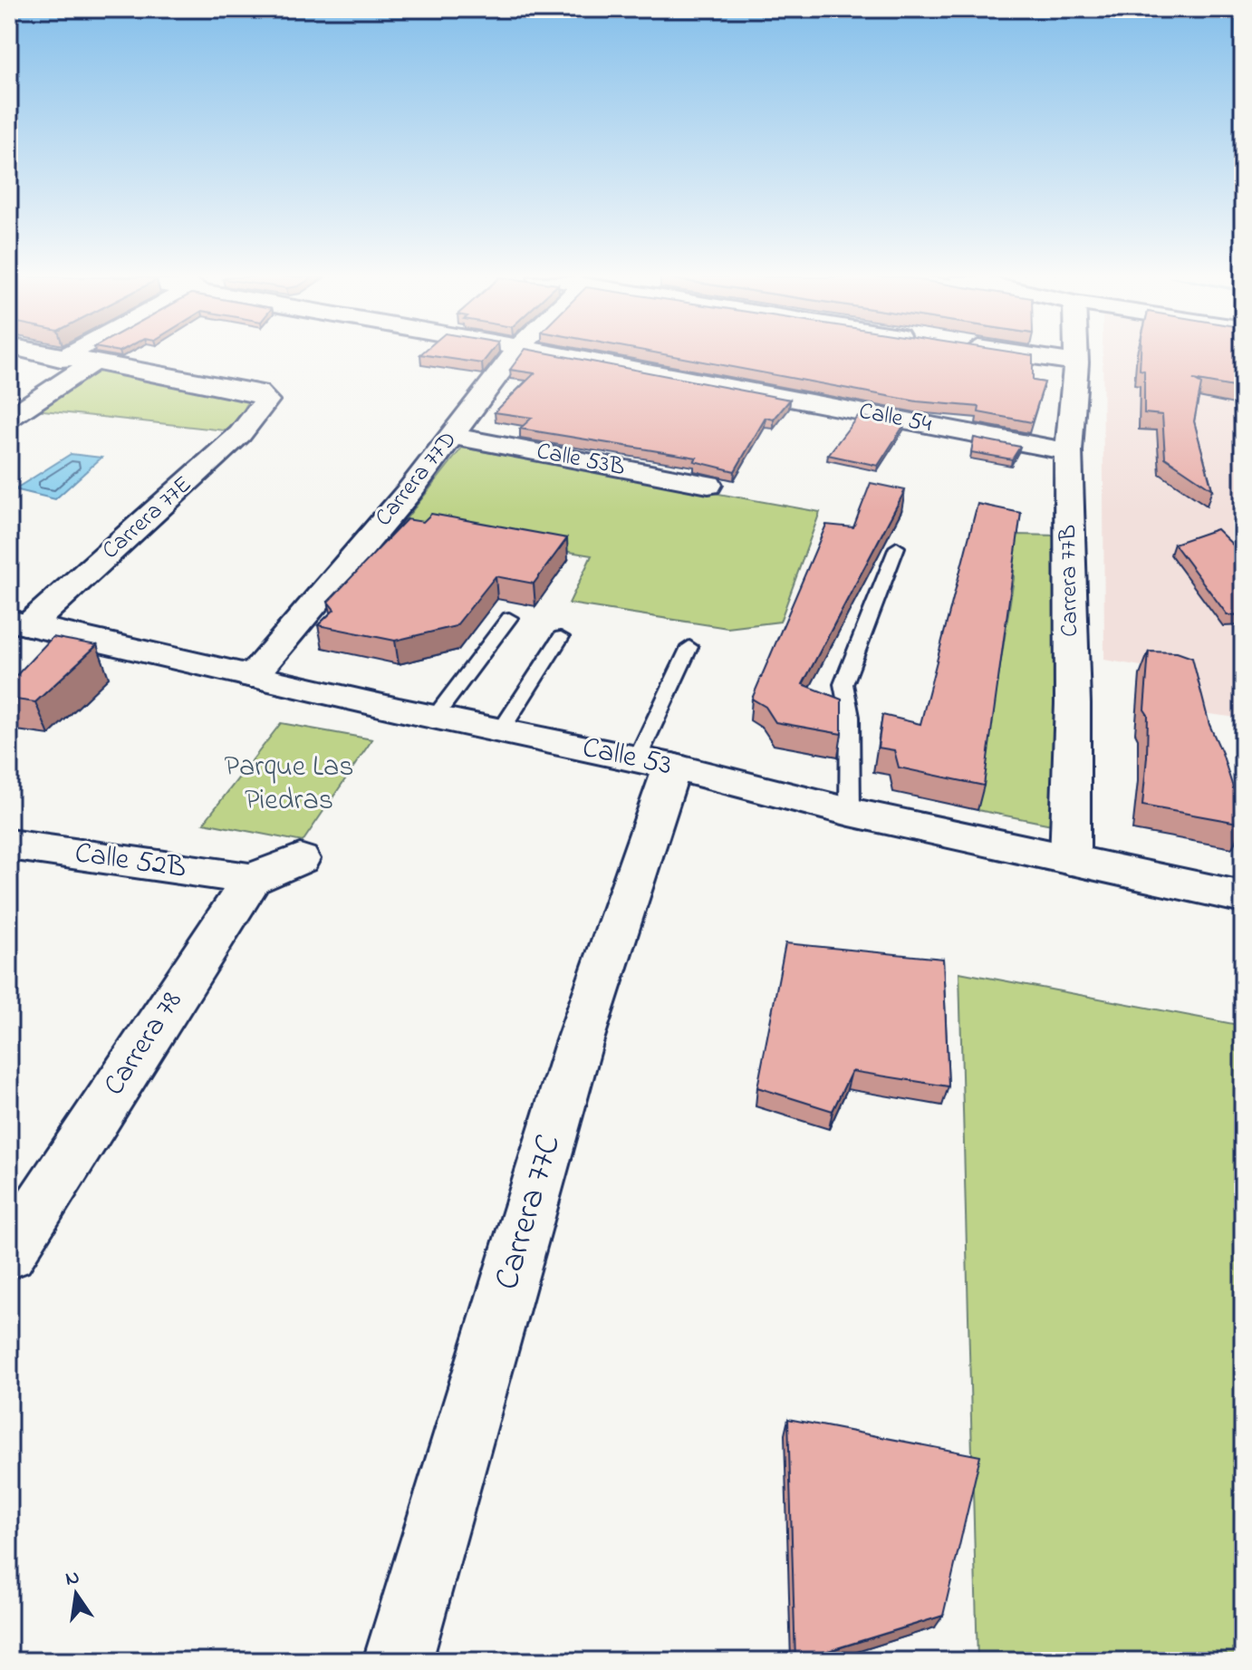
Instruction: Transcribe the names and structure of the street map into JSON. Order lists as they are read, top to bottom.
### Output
{
  "streets": {
    "main road": [
      "Calle 54",
      "Calle 53B",
      "Carrera 77D",
      "Carrera 77E",
      "Carrera 77B",
      "Calle 53",
      "Calle 52B",
      "Carrera 78",
      "Carrera 77C"
    ]
  },
  "crossings": [
    ["Calle 54", "Carrera 77B"],
    ["Calle 53B", "Carrera 77D"],
    ["Carrera 77D", "Calle 53"],
    ["Carrera 77E", "Calle 53"],
    ["Carrera 77B", "Calle 53"],
    ["Calle 53", "Carrera 77C"],
    ["Calle 52B", "Carrera 78"]
  ],
  "parks": ["Parque Las Piedras"],
  "north": "top"
}
